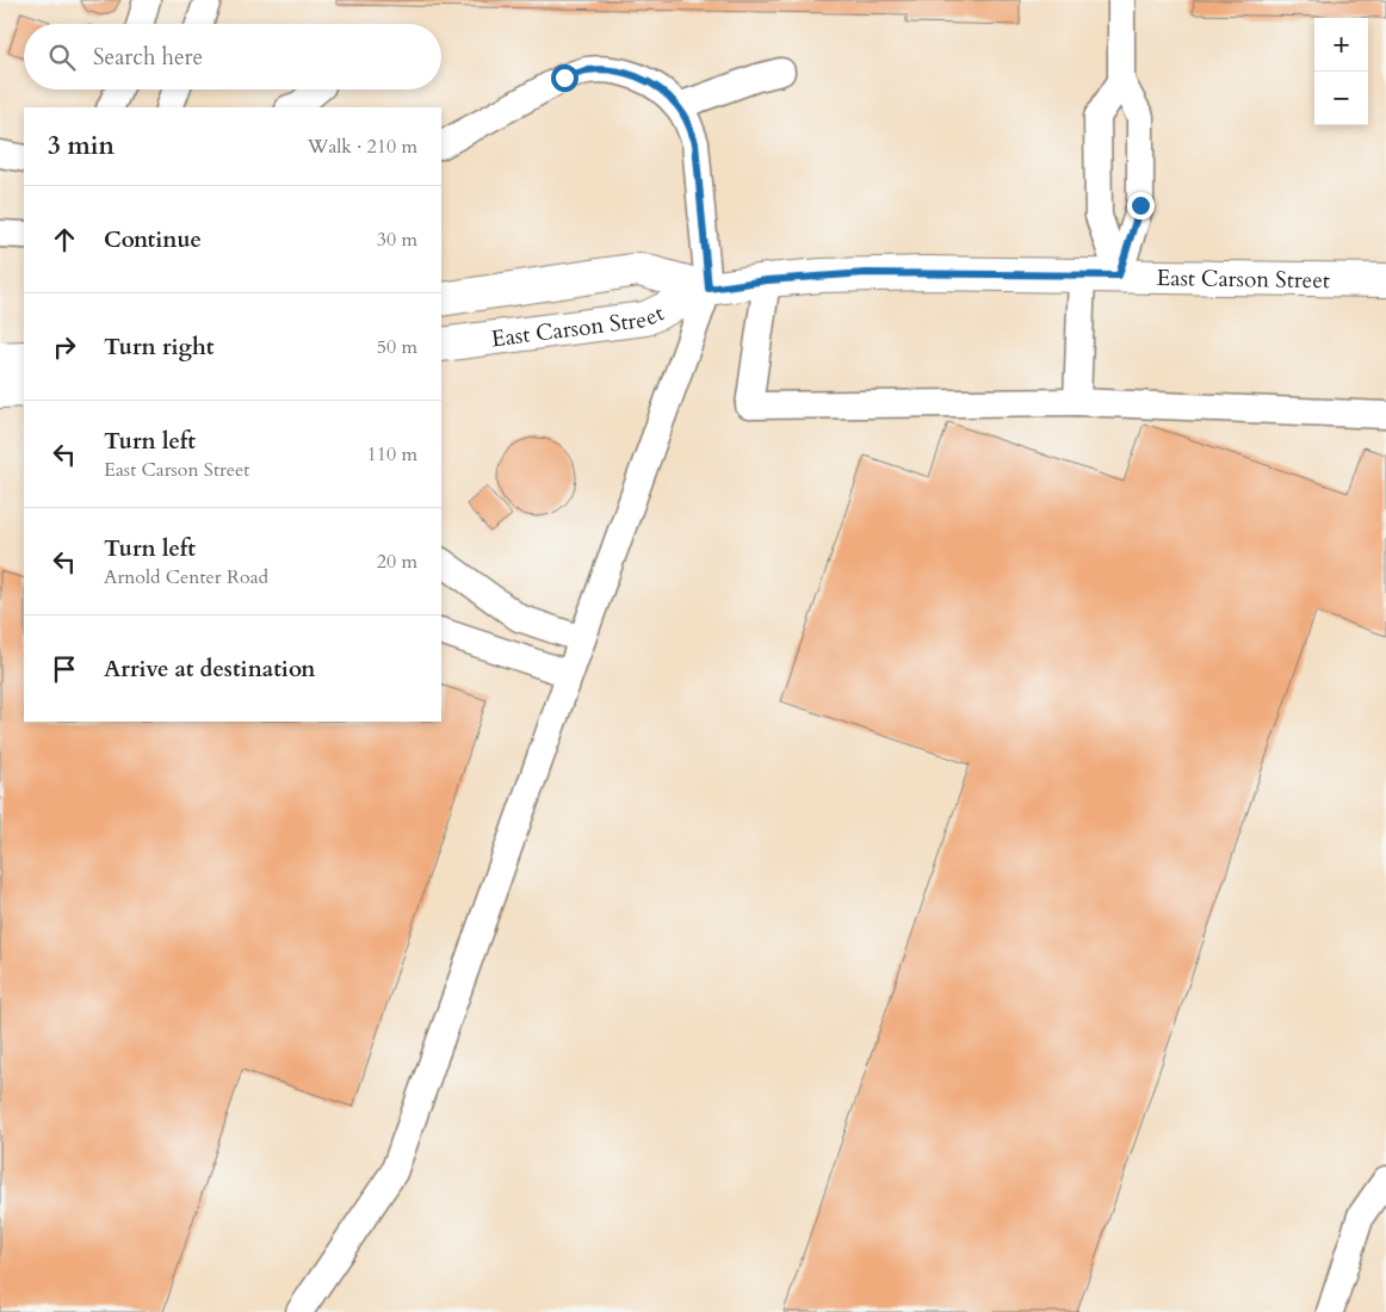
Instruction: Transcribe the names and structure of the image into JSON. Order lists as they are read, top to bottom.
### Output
{
  "streets": {
    "main road": ["East Carson Street"]
  },
  "page": {
    "map_buttons": ["+", "−"],
    "search": "Search here",
    "heading": ["3 min", "Walk · 210 m"],
    "list": [
      ["Continue", "30 m"],
      ["Turn right", "50 m"],
      ["Turn left", "East Carson Street", "110 m"],
      ["Turn left", "Arnold Center Road", "20 m"],
      "Arrive at destination"
    ]
  }
}
